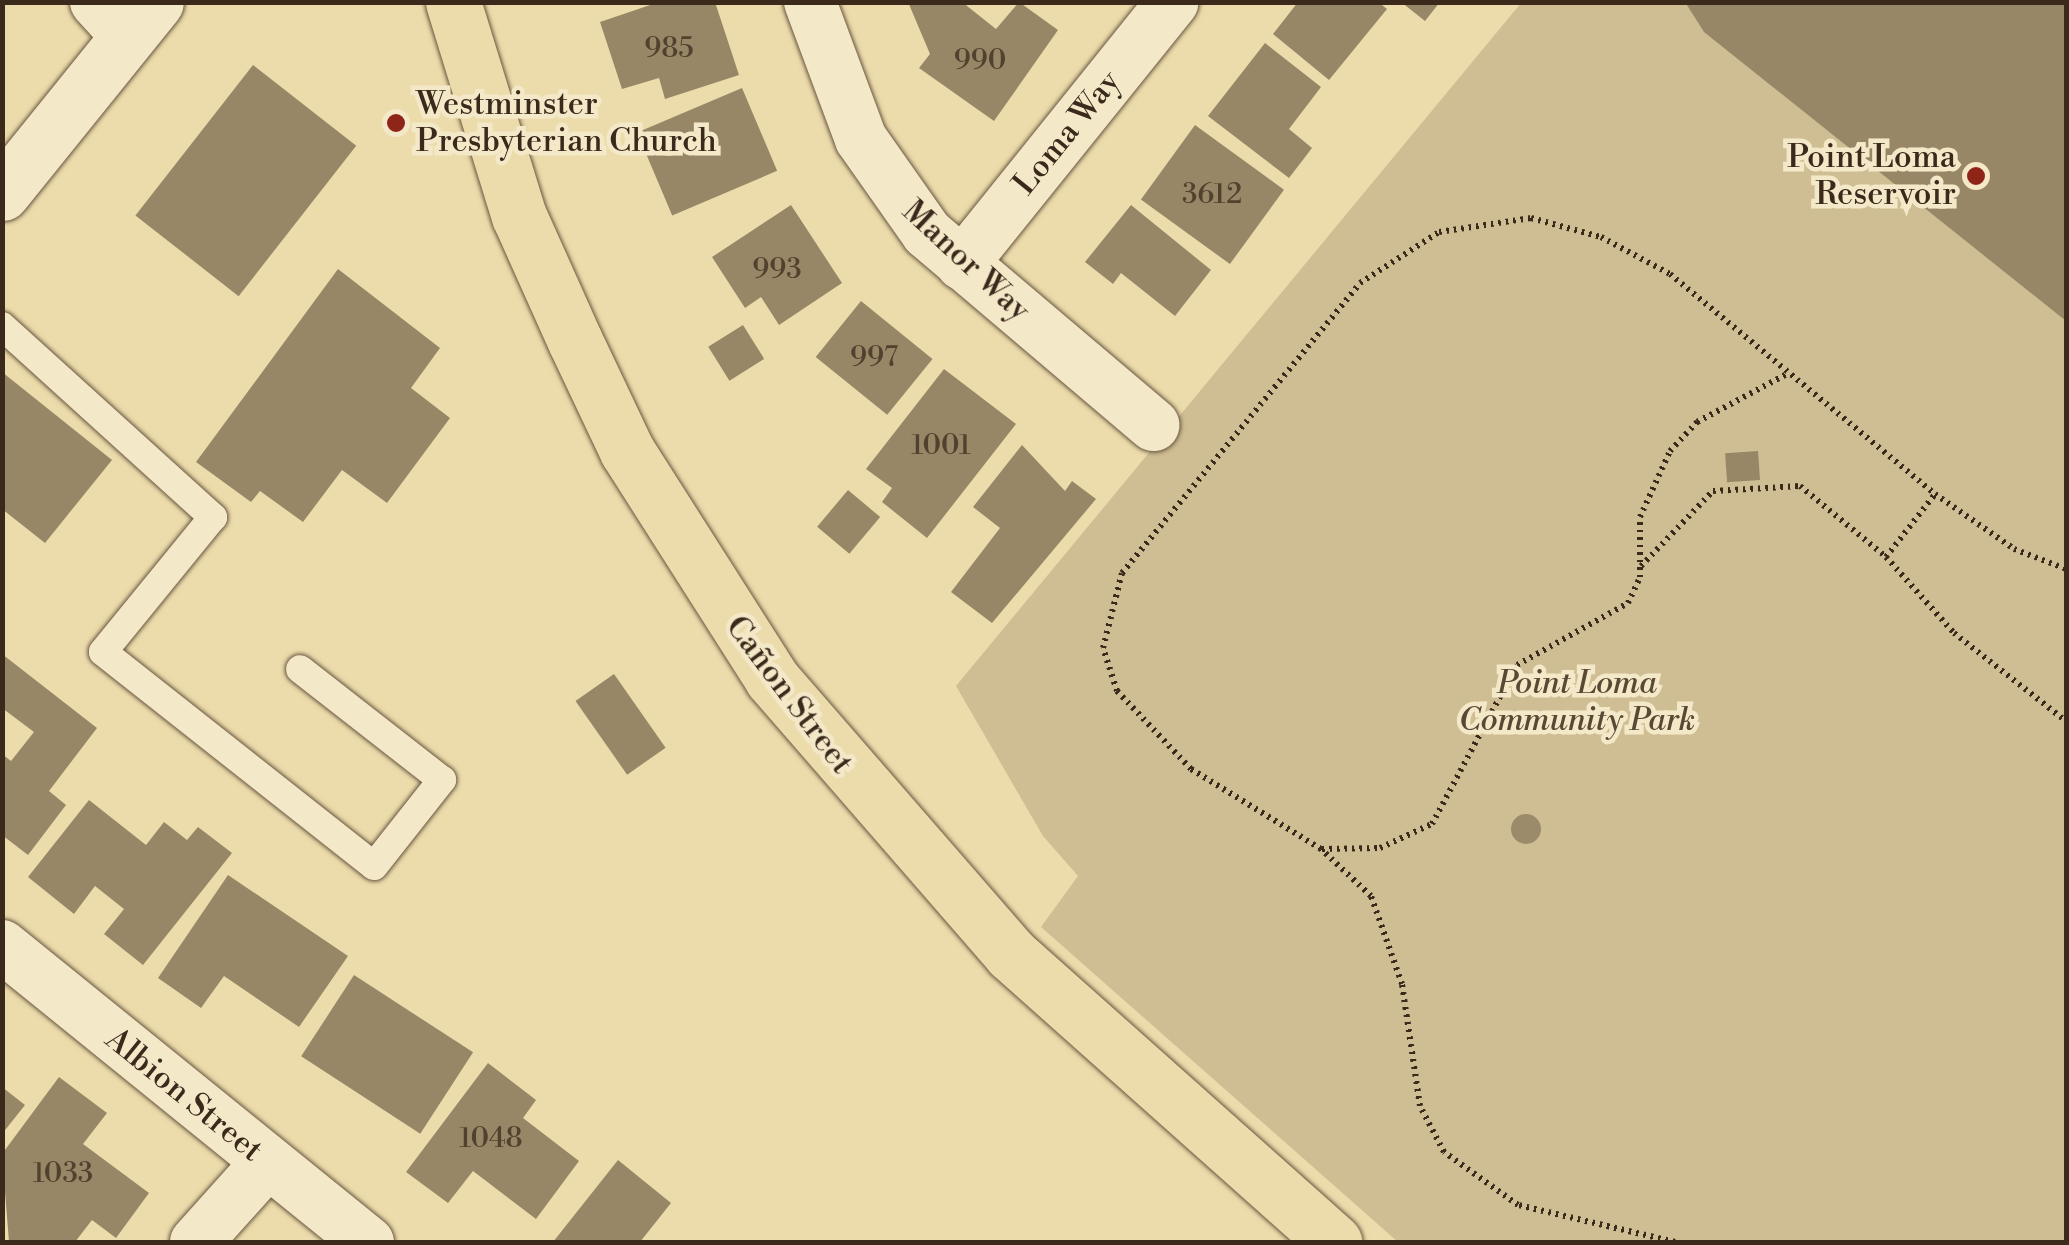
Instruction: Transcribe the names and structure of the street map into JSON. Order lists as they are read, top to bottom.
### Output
{
  "streets": {
    "main road": ["Cañon Street"],
    "street": ["Loma Way", "Manor Way", "Albion Street"]
  },
  "crossings": [
    ["Loma Way", "Manor Way"]
  ],
  "parks": ["Point Loma Community Park"],
  "places": ["Westminster Presbyterian Church", "Point Loma Reservoir"],
  "house_numbers": [
    "985",
    "990",
    "3612",
    "993",
    "997",
    "1001",
    "1048",
    "1033"
  ]
}
